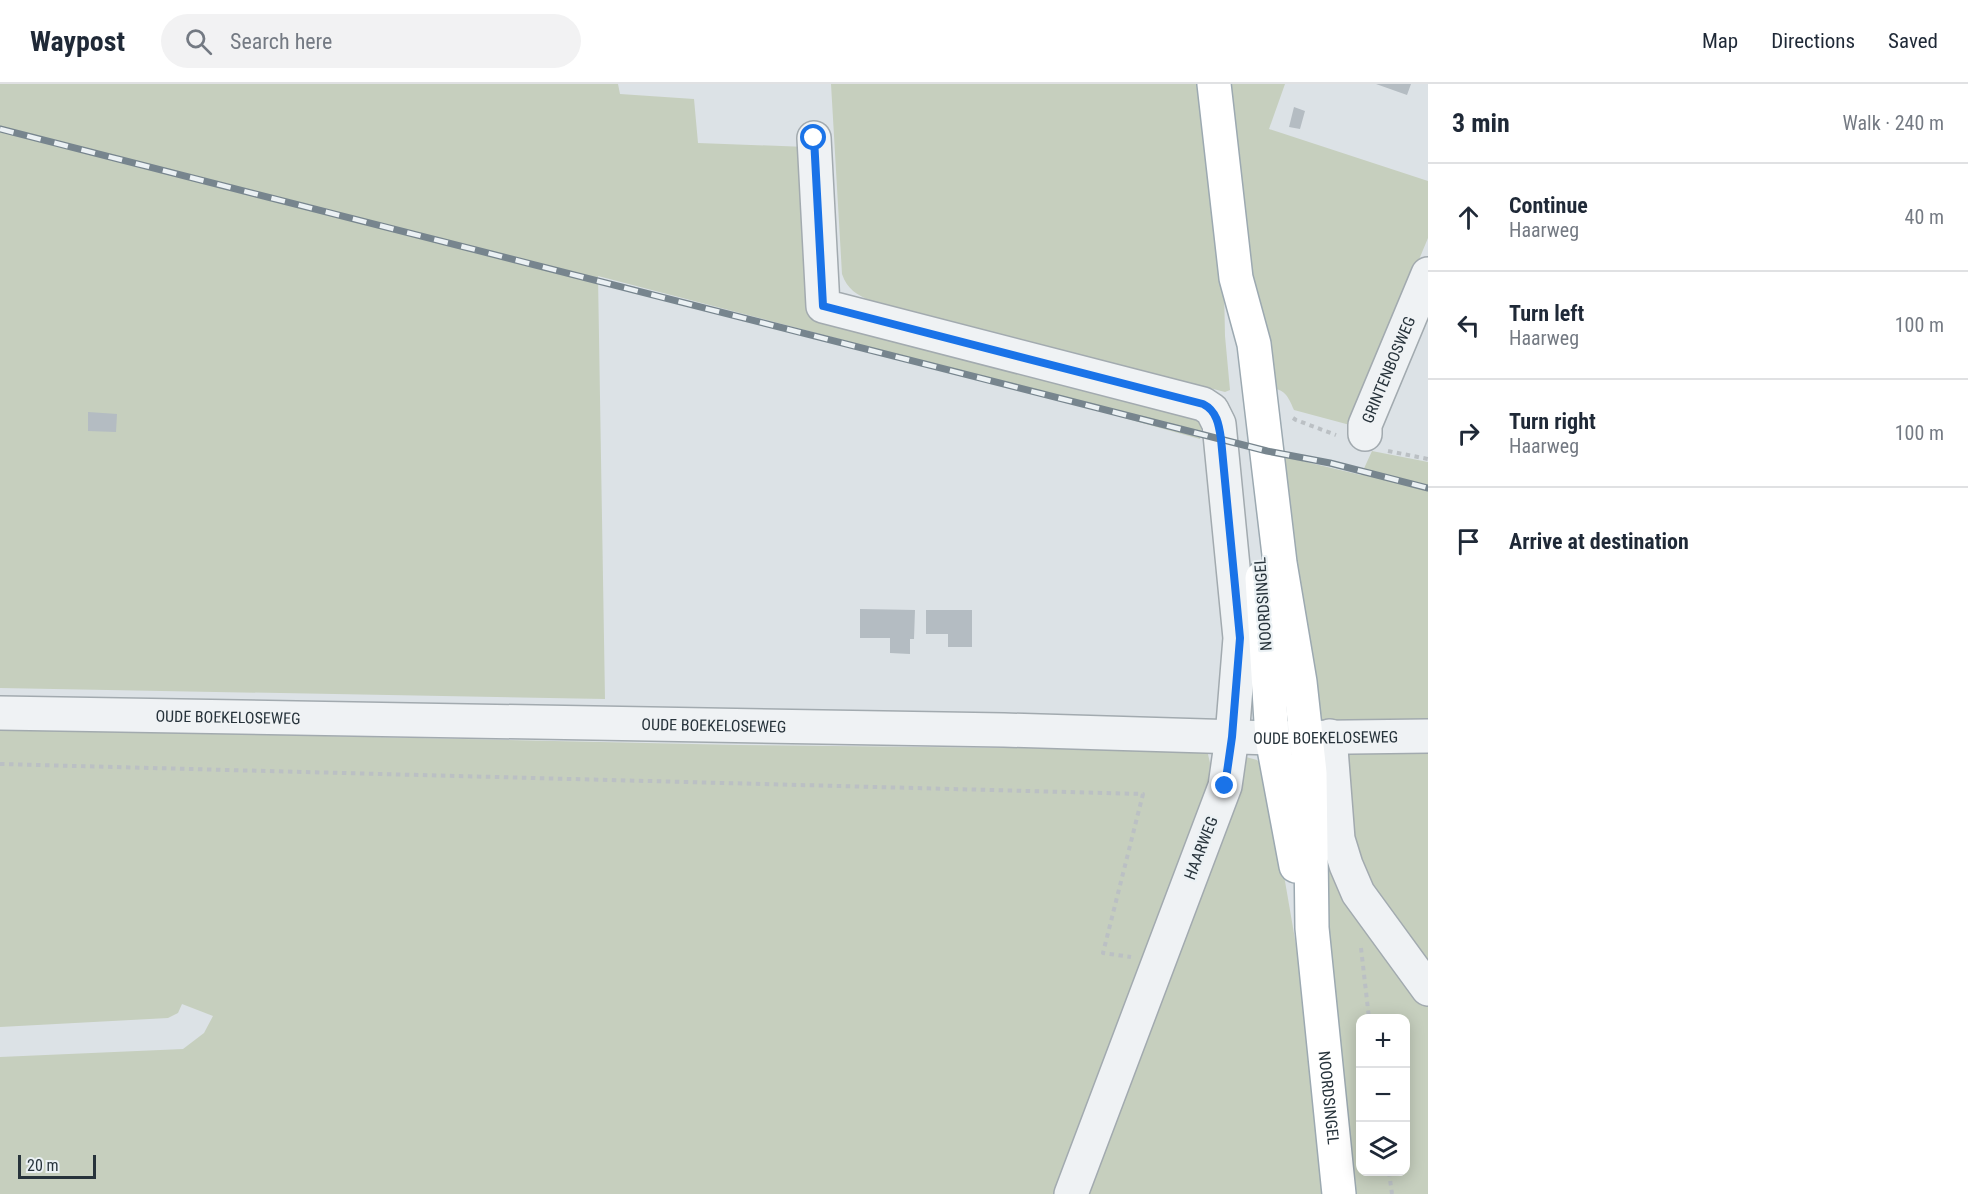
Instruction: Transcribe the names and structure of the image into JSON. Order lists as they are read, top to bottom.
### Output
{
  "streets": {
    "main road": ["NOORDSINGEL"],
    "street": ["GRINTENBOSWEG", "OUDE BOEKELOSEWEG", "HAARWEG"]
  },
  "crossings": [
    ["NOORDSINGEL", "OUDE BOEKELOSEWEG"],
    ["OUDE BOEKELOSEWEG", "HAARWEG"]
  ],
  "scale_bar": "20 m",
  "page": {
    "header": "Waypost",
    "search": "Search here",
    "nav": ["Map", "Directions", "Saved"],
    "heading": ["3 min", "Walk · 240 m"],
    "list": [
      ["Continue", "Haarweg", "40 m"],
      ["Turn left", "Haarweg", "100 m"],
      ["Turn right", "Haarweg", "100 m"],
      "Arrive at destination"
    ],
    "map_buttons": ["+", "−"],
    "scale": "20 m"
  }
}
